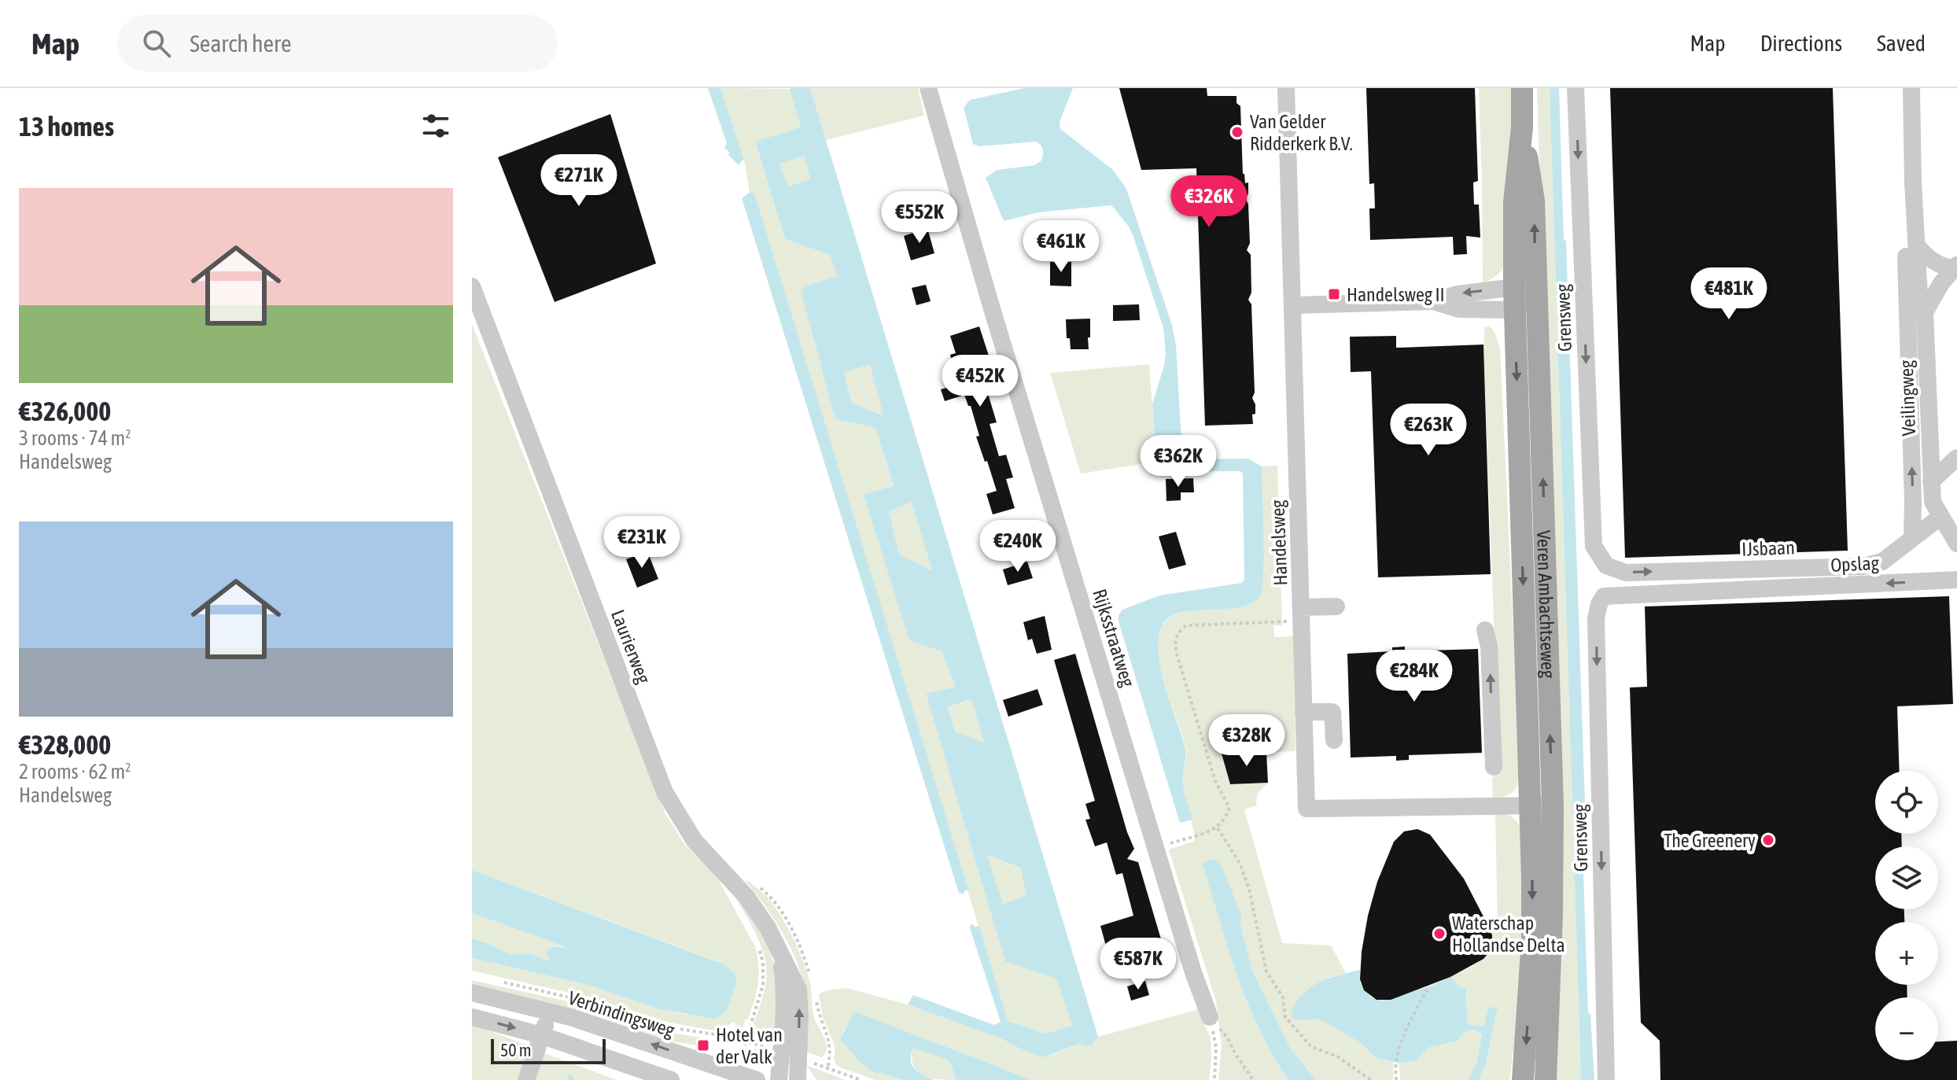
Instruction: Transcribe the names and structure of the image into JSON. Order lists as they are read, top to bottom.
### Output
{
  "streets": {
    "main road": ["Veren Ambachtseweg"],
    "street": [
      "Grensweg",
      "Veilingweg",
      "Handelsweg",
      "IJsbaan",
      "Opslag",
      "Rijksstraatweg",
      "Laurierweg",
      "Verbindingsweg"
    ]
  },
  "crossings": [
    ["Grensweg", "IJsbaan"],
    ["Grensweg", "Opslag"],
    ["Veilingweg", "IJsbaan"],
    ["Handelsweg", "Veren Ambachtseweg"]
  ],
  "one_way": ["Grensweg", "IJsbaan", "Opslag"],
  "places": {
    "other": ["Van Gelder Ridderkerk B.V.", "The Greenery", "Waterschap Hollandse Delta"],
    "transit": ["Handelsweg II", "Hotel van der Valk"]
  },
  "scale_bar": "50 m",
  "page": {
    "header": "Map",
    "search": "Search here",
    "nav": ["Map", "Directions", "Saved"],
    "heading": "13 homes",
    "price": [
      "€271K",
      "€326K",
      "€552K",
      "€461K",
      "€481K",
      "€452K",
      "€263K",
      "€362K",
      "€231K",
      "€240K",
      "€284K",
      "€328K",
      "€587K"
    ],
    "list": [
      {
        "name": "€326,000",
        "note": "3 rooms · 74 m² · Handelsweg"
      },
      {
        "name": "€328,000",
        "note": "2 rooms · 62 m² · Handelsweg"
      }
    ],
    "map_buttons": ["+", "−"],
    "scale": "50 m"
  }
}
